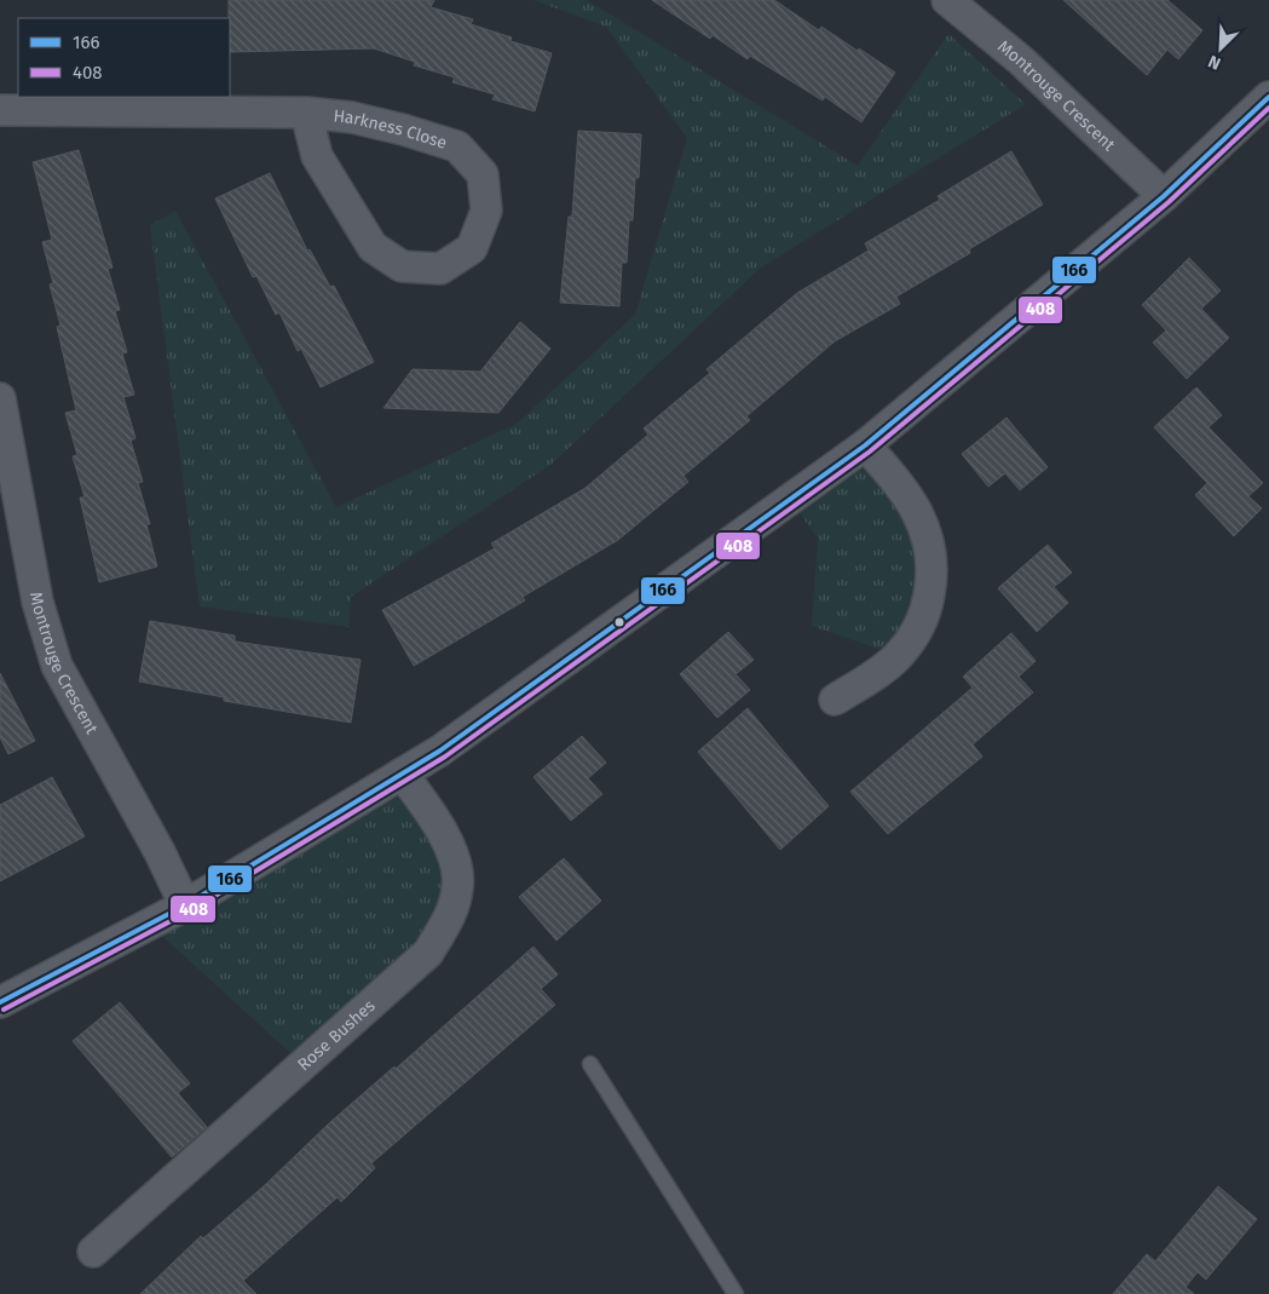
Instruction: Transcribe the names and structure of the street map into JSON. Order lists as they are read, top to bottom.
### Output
{
  "streets": {
    "street": ["Montrouge Crescent", "Harkness Close", "Rose Bushes"]
  },
  "lines": ["transit line 166", "transit line 408"],
  "legend": ["166", "408"],
  "north": "bottom left"
}
